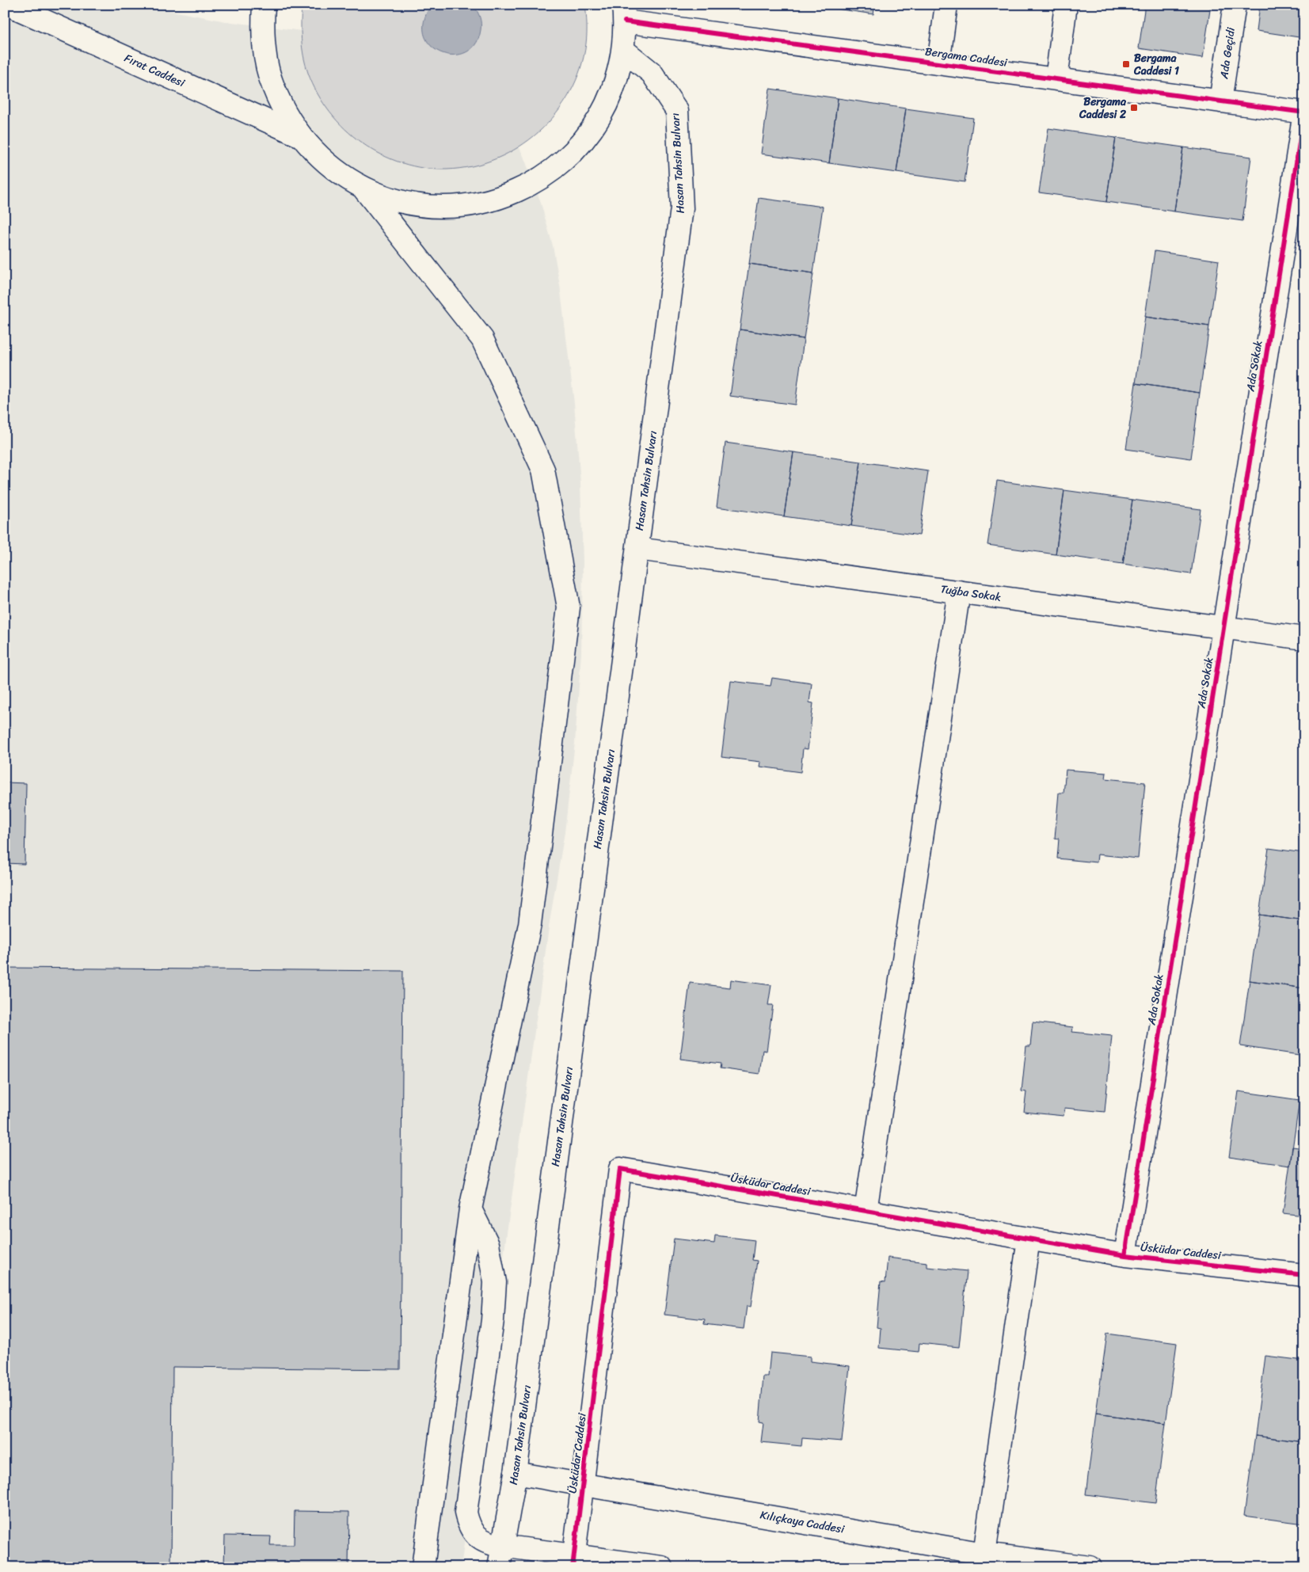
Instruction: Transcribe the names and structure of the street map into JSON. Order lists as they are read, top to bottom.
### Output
{
  "streets": {
    "street": [
      "Ada Geçidi",
      "Bergama Caddesi",
      "Fırat Caddesi",
      "Hasan Tahsin Bulvarı",
      "Ada Sokak",
      "Tuğba Sokak",
      "Üsküdar Caddesi",
      "Kılıçkaya Caddesi"
    ]
  },
  "crossings": [
    ["Ada Geçidi", "Bergama Caddesi"],
    ["Bergama Caddesi", "Ada Sokak"],
    ["Hasan Tahsin Bulvarı", "Tuğba Sokak"],
    ["Hasan Tahsin Bulvarı", "Kılıçkaya Caddesi"],
    ["Ada Sokak", "Tuğba Sokak"],
    ["Ada Sokak", "Üsküdar Caddesi"],
    ["Üsküdar Caddesi", "Kılıçkaya Caddesi"]
  ],
  "places": {
    "transit": ["Bergama Caddesi 1", "Bergama Caddesi 2"]
  }
}
